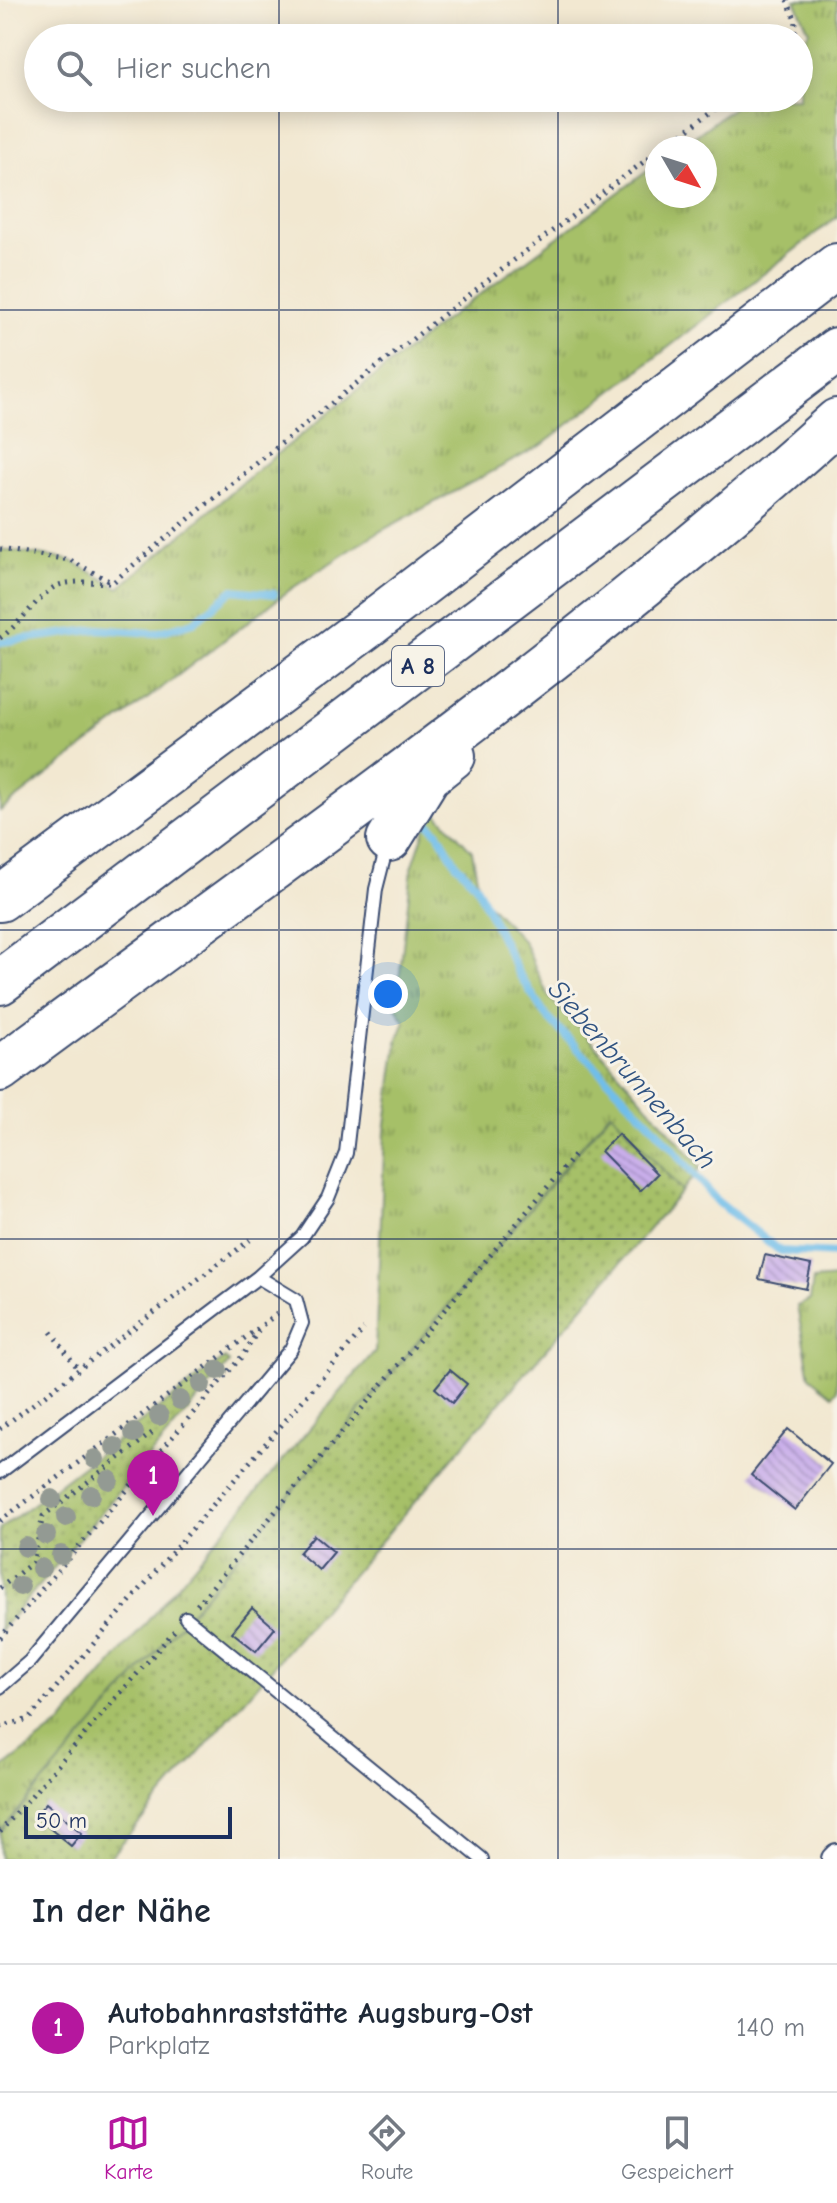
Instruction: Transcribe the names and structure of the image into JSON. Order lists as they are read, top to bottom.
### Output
{
  "streets": {
    "highway": ["A 8"]
  },
  "water": ["Siebenbrunnenbach"],
  "scale_bar": "50 m",
  "north": "bottom right",
  "page": {
    "search": "Hier suchen",
    "pins": "1",
    "scale": "50 m",
    "heading": "In der Nähe",
    "list": [
      {
        "mark": "1",
        "name": "Autobahnraststätte Augsburg-Ost",
        "note": "Parkplatz",
        "value": "140 m"
      }
    ],
    "nav": ["Karte", "Route", "Gespeichert"]
  }
}
